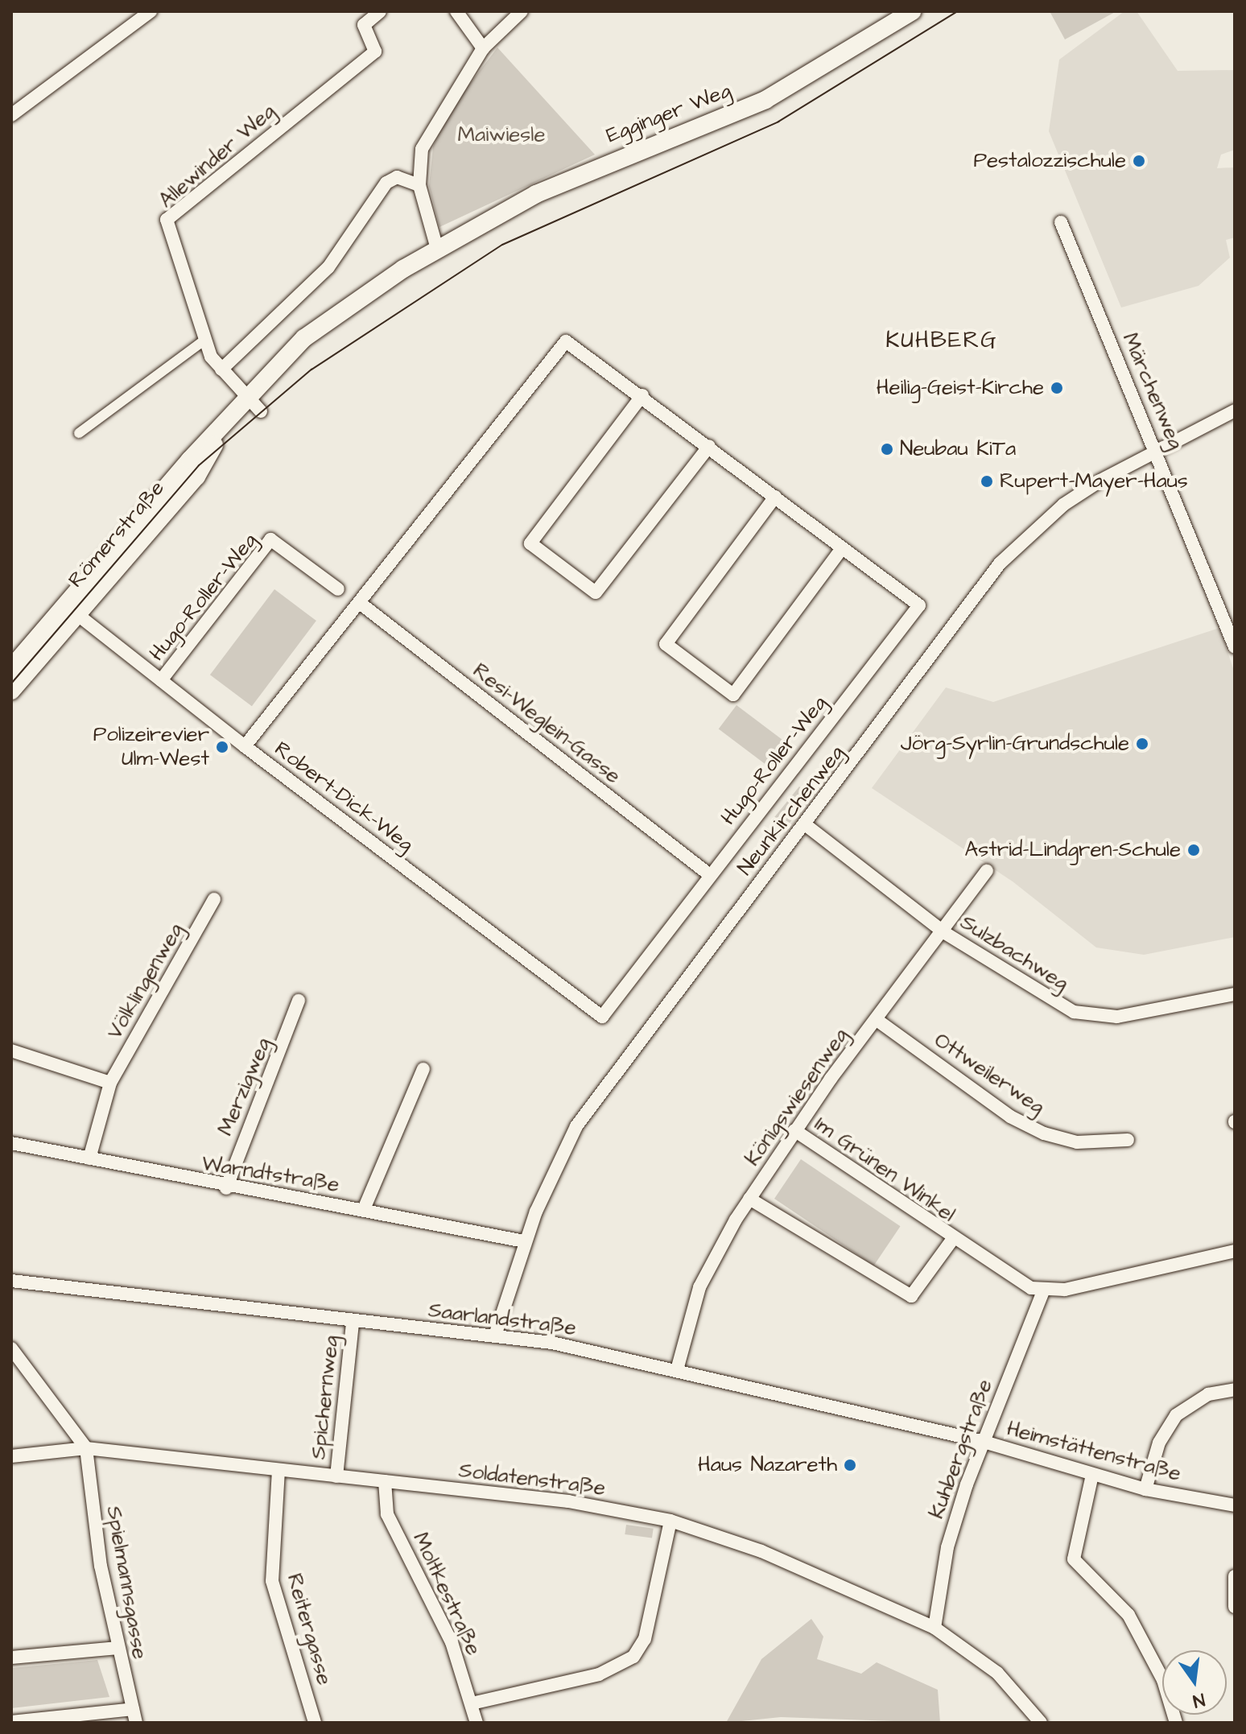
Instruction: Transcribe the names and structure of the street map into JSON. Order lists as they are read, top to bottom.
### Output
{
  "streets": {
    "street": [
      "Egginger Weg",
      "Allewinder Weg",
      "Märchenweg",
      "Römerstraße",
      "Hugo-Roller-Weg",
      "Resi-Weglein-Gasse",
      "Robert-Dick-Weg",
      "Neunkirchenweg",
      "Sulzbachweg",
      "Völklingenweg",
      "Ottweilerweg",
      "Merzigweg",
      "Königswiesenweg",
      "Im Grünen Winkel",
      "Warndtstraße",
      "Saarlandstraße",
      "Spichernweg",
      "Kuhbergstraße",
      "Heimstättenstraße",
      "Soldatenstraße",
      "Spielmannsgasse",
      "Moltkestraße",
      "Reitergasse"
    ]
  },
  "crossings": [
    ["Egginger Weg", "Römerstraße"],
    ["Allewinder Weg", "Römerstraße"],
    ["Märchenweg", "Neunkirchenweg"],
    ["Römerstraße", "Robert-Dick-Weg"],
    ["Hugo-Roller-Weg", "Resi-Weglein-Gasse"],
    ["Hugo-Roller-Weg", "Robert-Dick-Weg"],
    ["Neunkirchenweg", "Sulzbachweg"],
    ["Neunkirchenweg", "Warndtstraße"],
    ["Neunkirchenweg", "Saarlandstraße"],
    ["Sulzbachweg", "Königswiesenweg"],
    ["Völklingenweg", "Warndtstraße"],
    ["Ottweilerweg", "Königswiesenweg"],
    ["Merzigweg", "Warndtstraße"],
    ["Königswiesenweg", "Im Grünen Winkel"],
    ["Königswiesenweg", "Saarlandstraße"],
    ["Im Grünen Winkel", "Kuhbergstraße"],
    ["Saarlandstraße", "Spichernweg"],
    ["Saarlandstraße", "Kuhbergstraße"],
    ["Saarlandstraße", "Heimstättenstraße"],
    ["Spichernweg", "Soldatenstraße"],
    ["Kuhbergstraße", "Heimstättenstraße"],
    ["Kuhbergstraße", "Soldatenstraße"],
    ["Soldatenstraße", "Spielmannsgasse"],
    ["Soldatenstraße", "Moltkestraße"],
    ["Soldatenstraße", "Reitergasse"]
  ],
  "districts": ["KUHBERG"],
  "parks": ["Maiwiesle"],
  "places": [
    "Pestalozzischule",
    "Heilig-Geist-Kirche",
    "Neubau KiTa",
    "Rupert-Mayer-Haus",
    "Jörg-Syrlin-Grundschule",
    "Polizeirevier Ulm-West",
    "Astrid-Lindgren-Schule",
    "Haus Nazareth"
  ],
  "north": "bottom"
}
